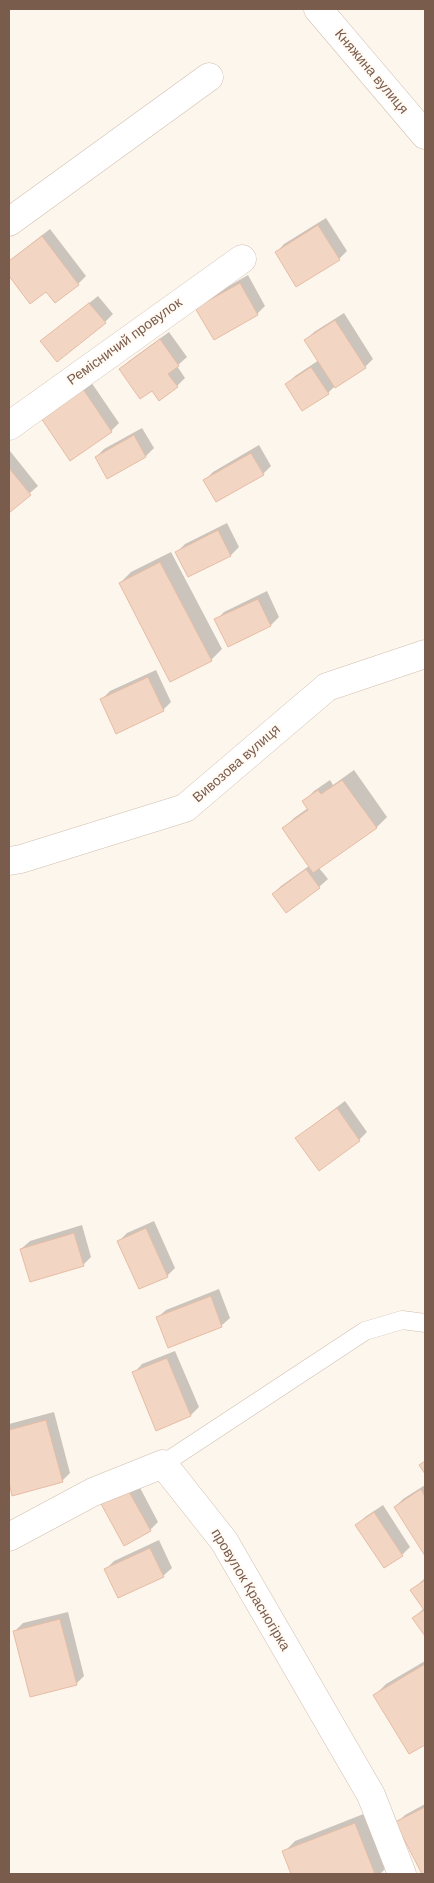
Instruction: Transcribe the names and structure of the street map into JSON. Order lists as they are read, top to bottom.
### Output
{
  "streets": {
    "street": [
      "Княжина вулиця",
      "Ремісничий провулок",
      "Вивозова вулиця",
      "провулок Красногірка"
    ]
  }
}
